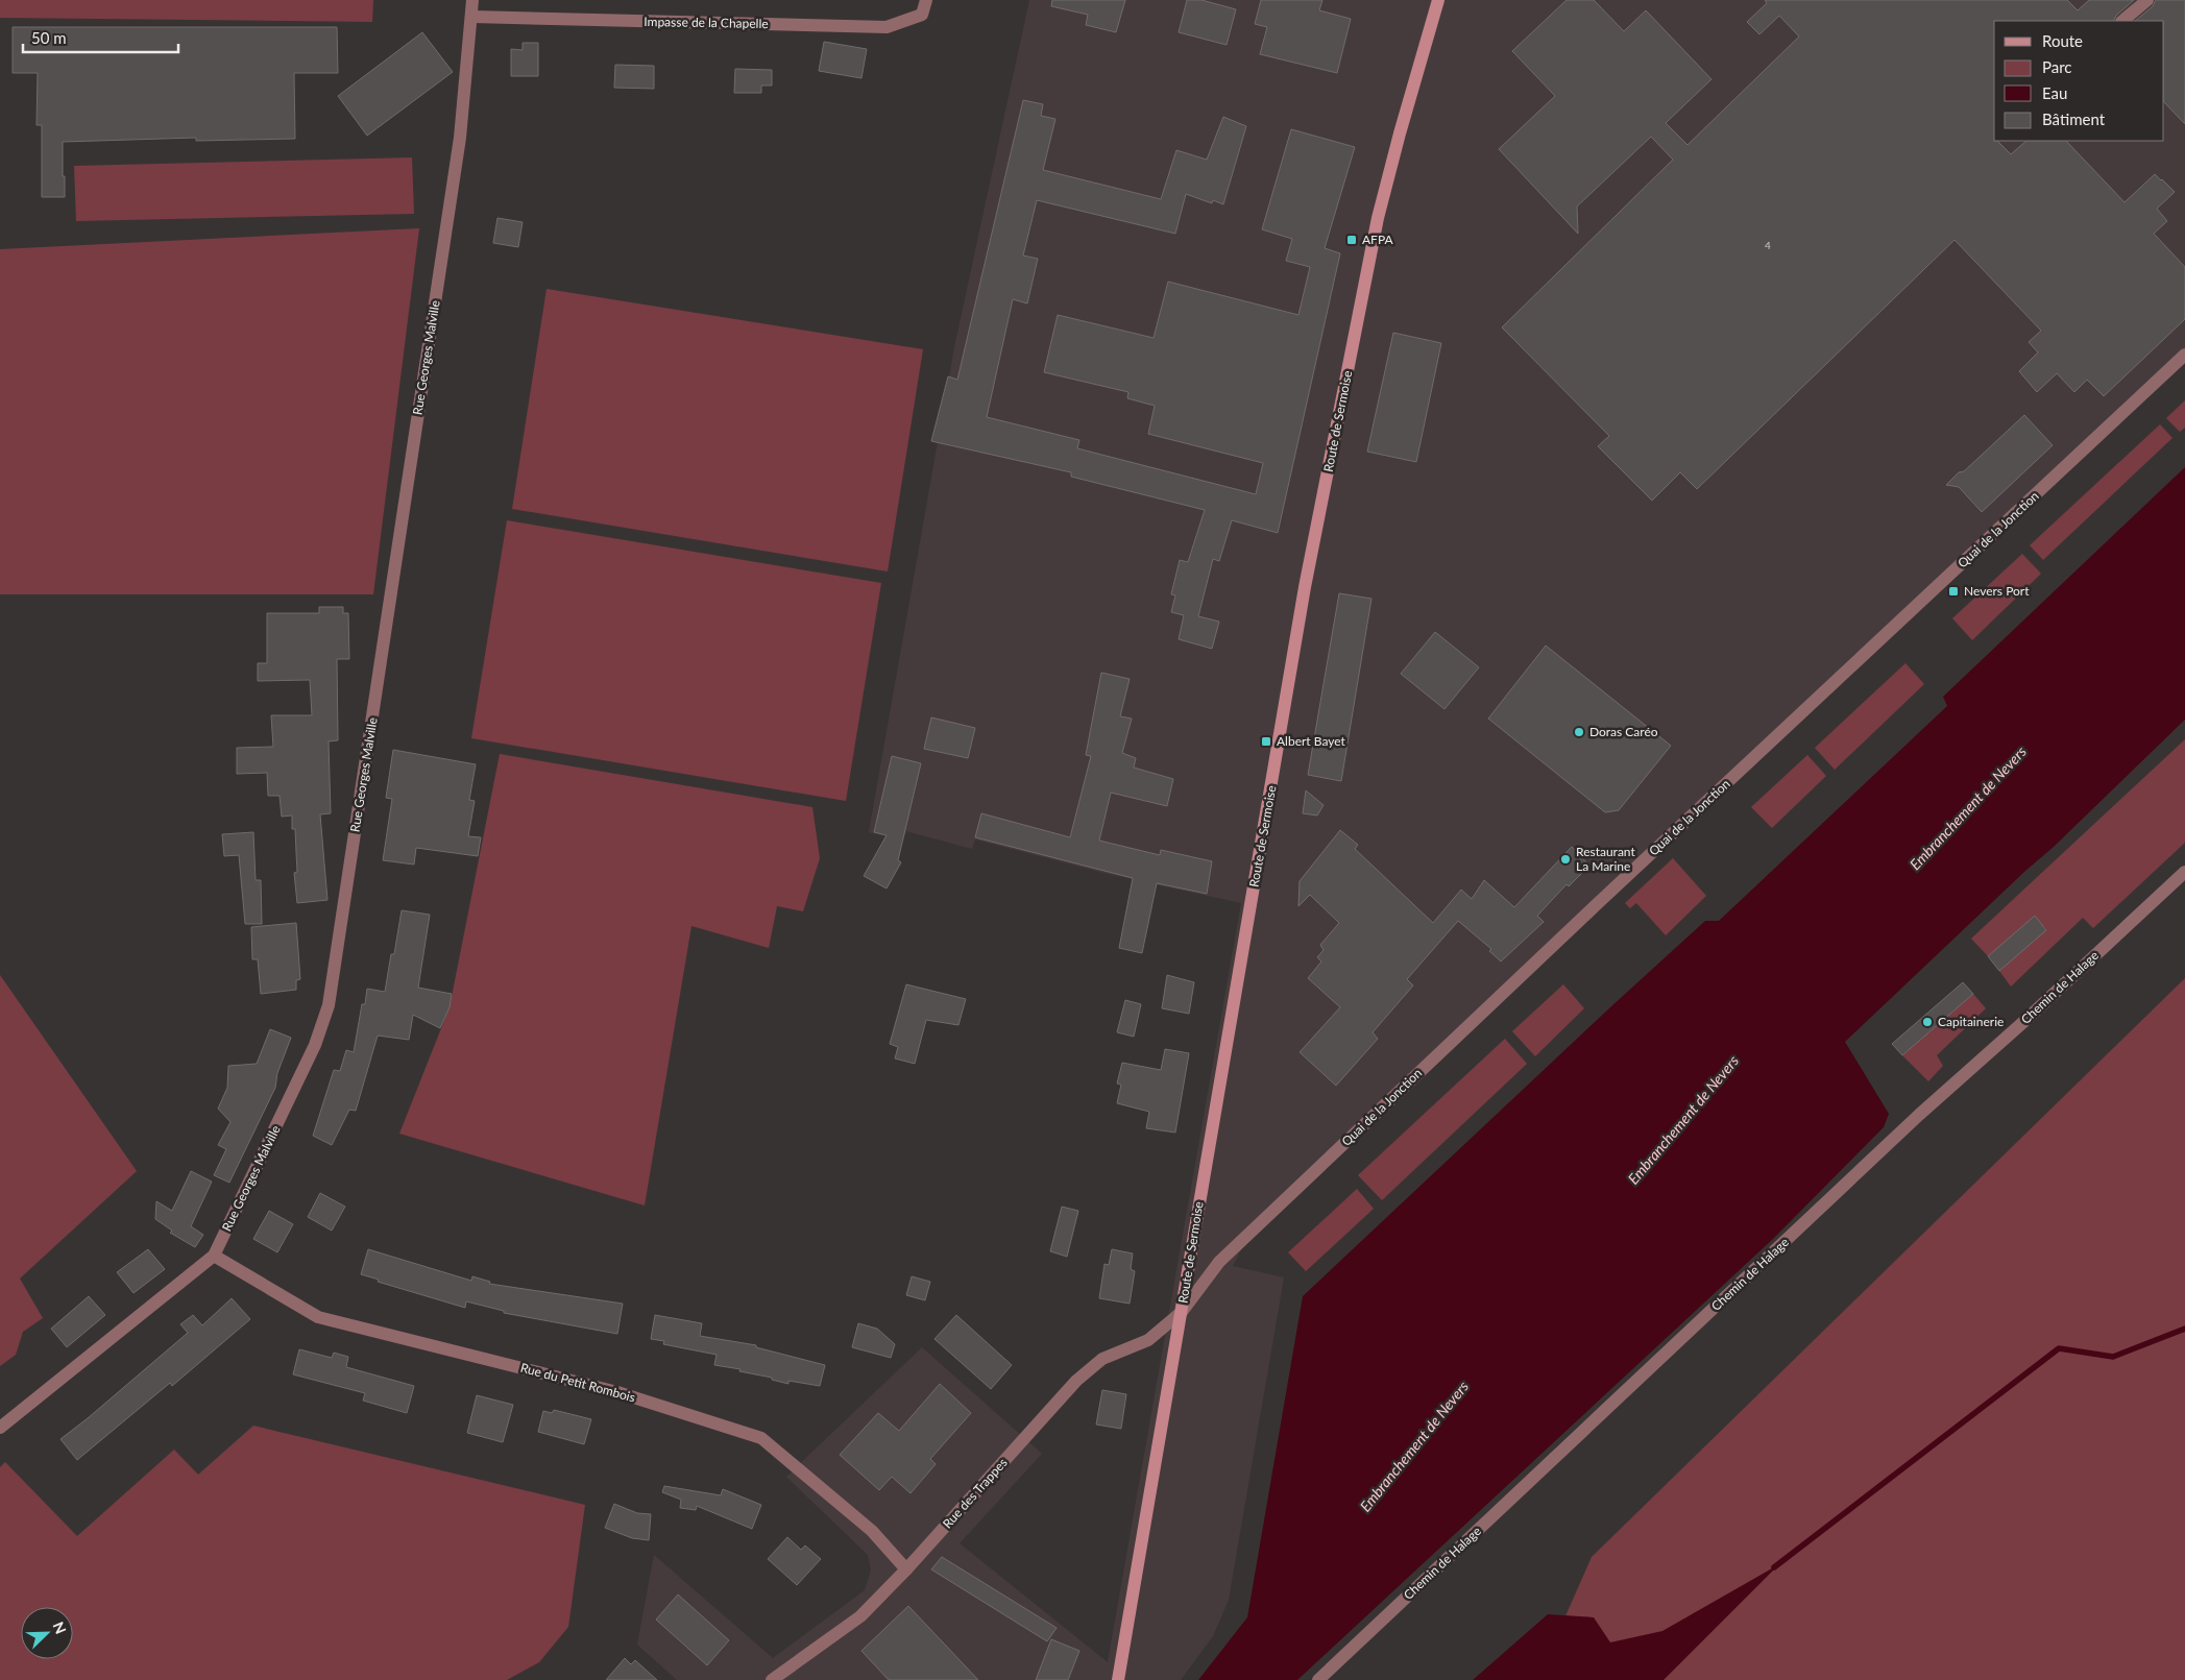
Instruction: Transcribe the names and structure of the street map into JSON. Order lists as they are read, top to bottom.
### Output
{
  "streets": {
    "main road": ["Route de Sermoise"],
    "street": [
      "Impasse de la Chapelle",
      "Rue Georges Malville",
      "Quai de la Jonction",
      "Chemin de Halage",
      "Rue du Petit Rombois",
      "Rue des Trappes"
    ]
  },
  "crossings": [
    ["Impasse de la Chapelle", "Rue Georges Malville"],
    ["Rue Georges Malville", "Rue du Petit Rombois"],
    ["Route de Sermoise", "Quai de la Jonction"],
    ["Route de Sermoise", "Rue des Trappes"],
    ["Quai de la Jonction", "Rue des Trappes"],
    ["Rue du Petit Rombois", "Rue des Trappes"]
  ],
  "water": ["Embranchement de Nevers"],
  "places": {
    "transit": ["AFPA", "Nevers Port", "Albert Bayet"],
    "other": ["Doras Caréo", "Restaurant La Marine", "Capitainerie"]
  },
  "house_numbers": ["4"],
  "legend": [
    "Route",
    "Parc",
    "Eau",
    "Bâtiment"
  ],
  "scale_bar": "50 m",
  "north": "top right"
}
